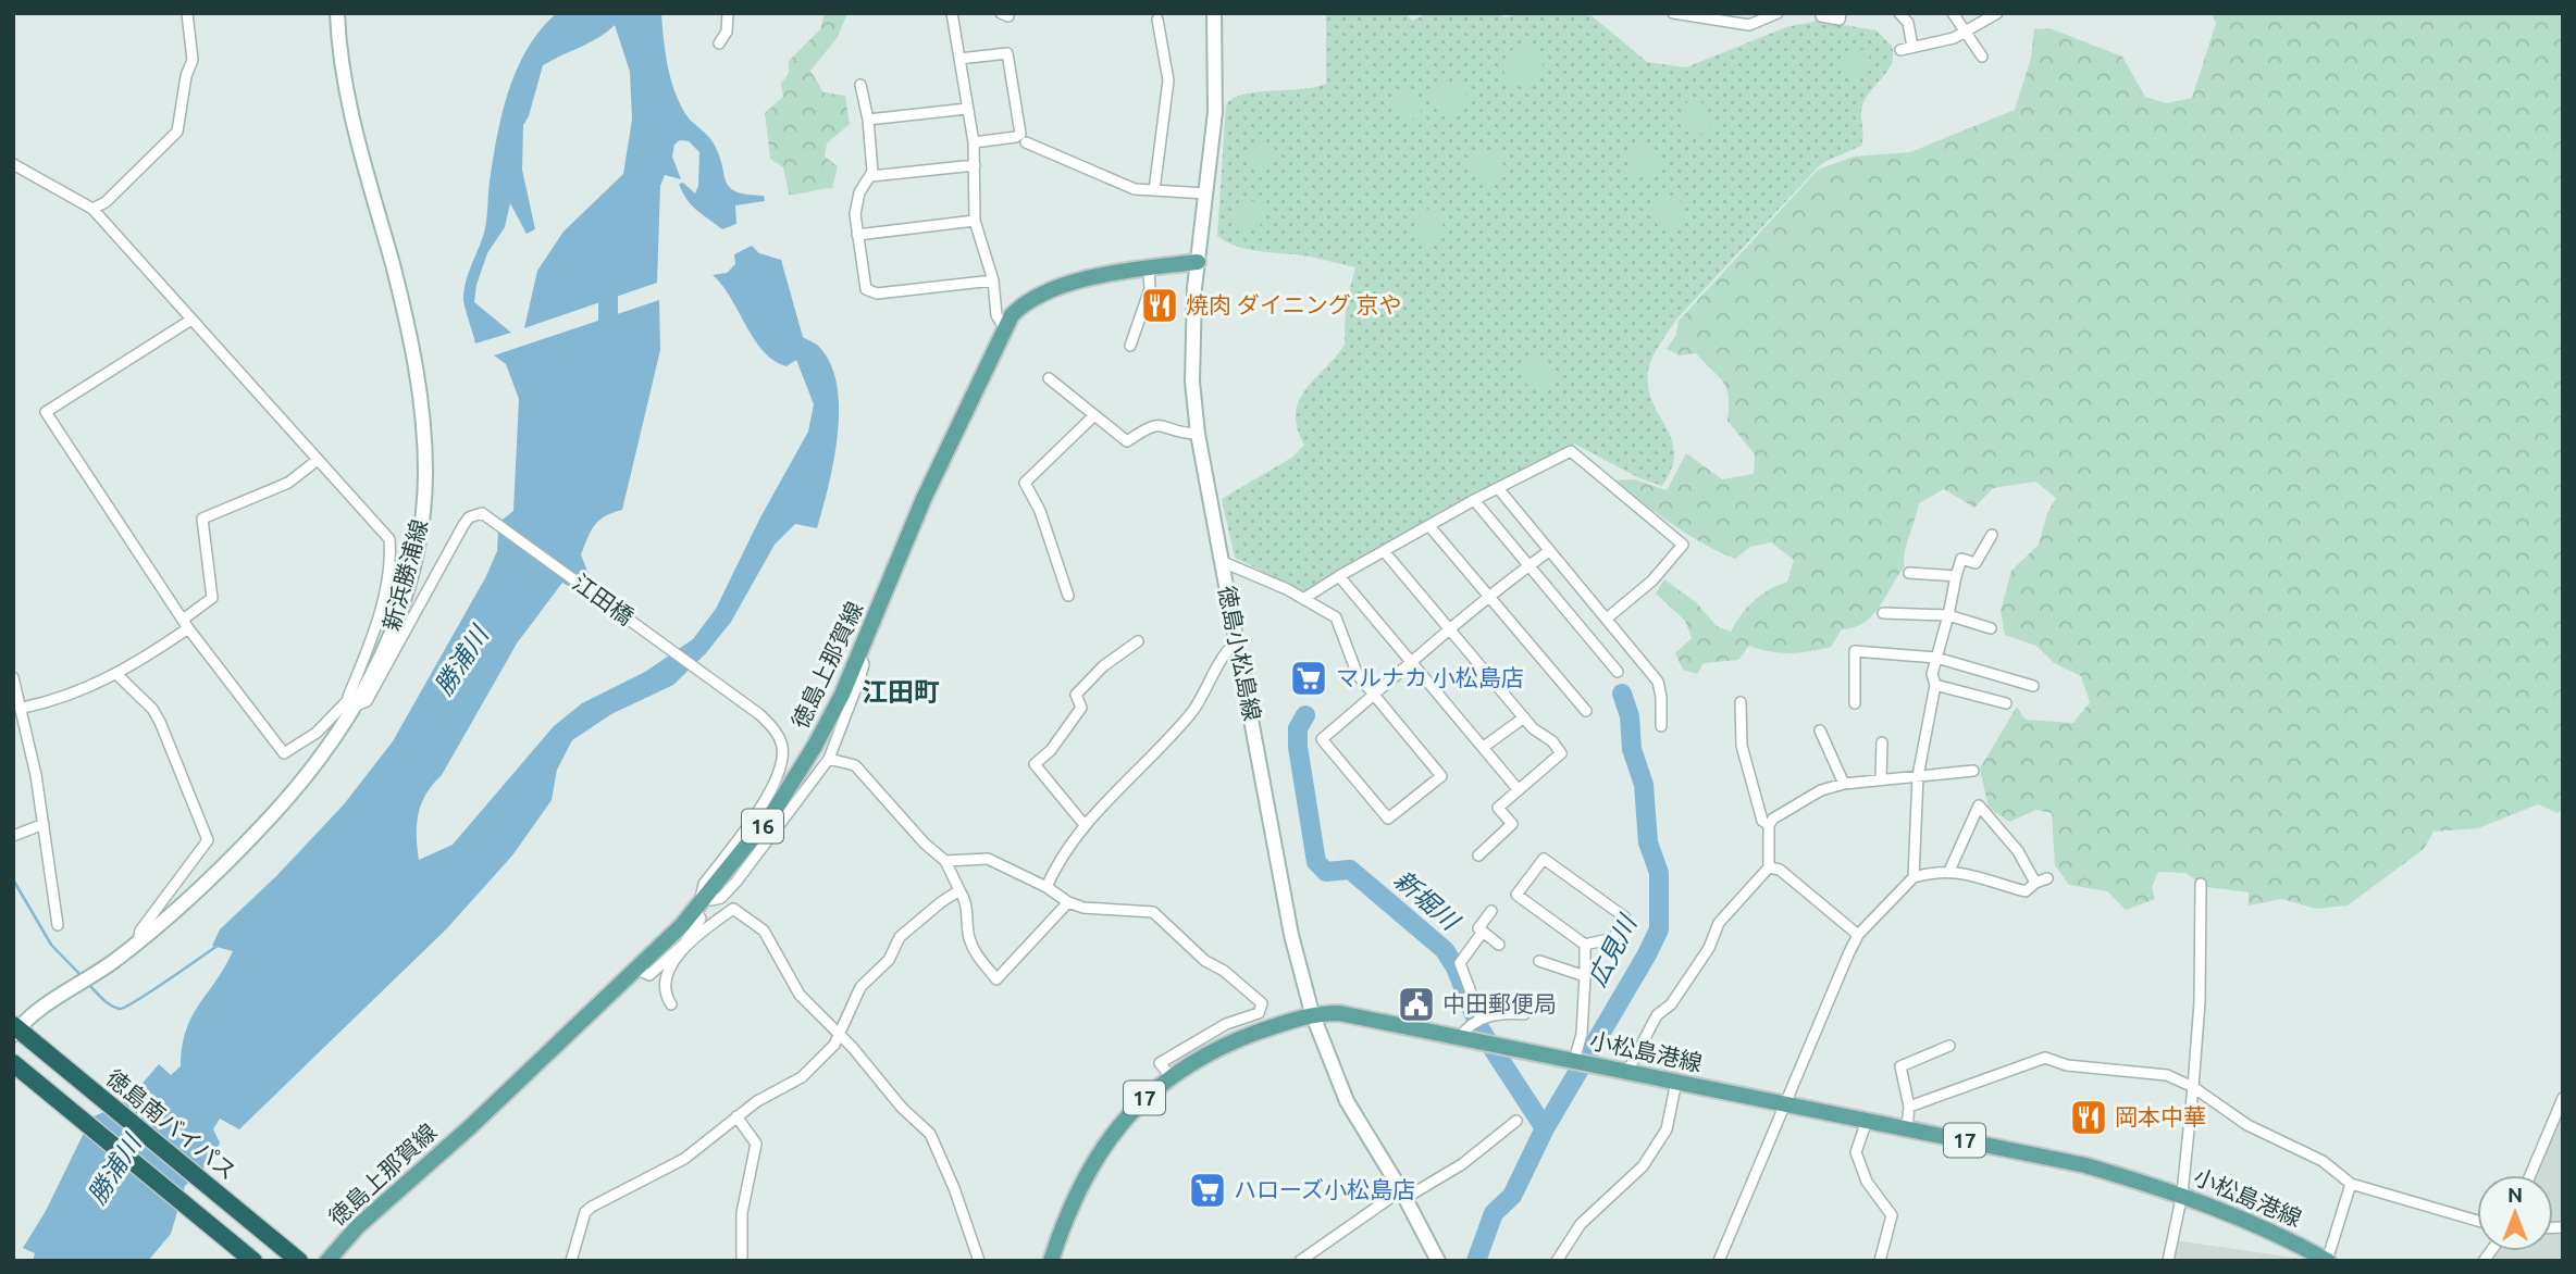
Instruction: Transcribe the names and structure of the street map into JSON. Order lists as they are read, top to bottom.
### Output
{
  "streets": {
    "highway": ["徳島南バイパス"],
    "main road": [
      "新浜勝浦線",
      "徳島小松島線",
      "徳島上那賀線",
      "16",
      "小松島港線",
      "17"
    ],
    "street": ["江田橋"]
  },
  "crossings": [
    ["新浜勝浦線", "江田橋"],
    ["新浜勝浦線", "徳島南バイパス"],
    ["江田橋", "徳島上那賀線"],
    ["徳島小松島線", "徳島上那賀線"],
    ["徳島小松島線", "小松島港線"]
  ],
  "districts": ["江田町"],
  "water": ["勝浦川", "新堀川", "広見川"],
  "places": {
    "restaurant": ["焼肉 ダイニング 京や", "岡本中華"],
    "supermarket": ["マルナカ 小松島店", "ハローズ小松島店"],
    "public building": ["中田郵便局"]
  },
  "north": "top"
}
